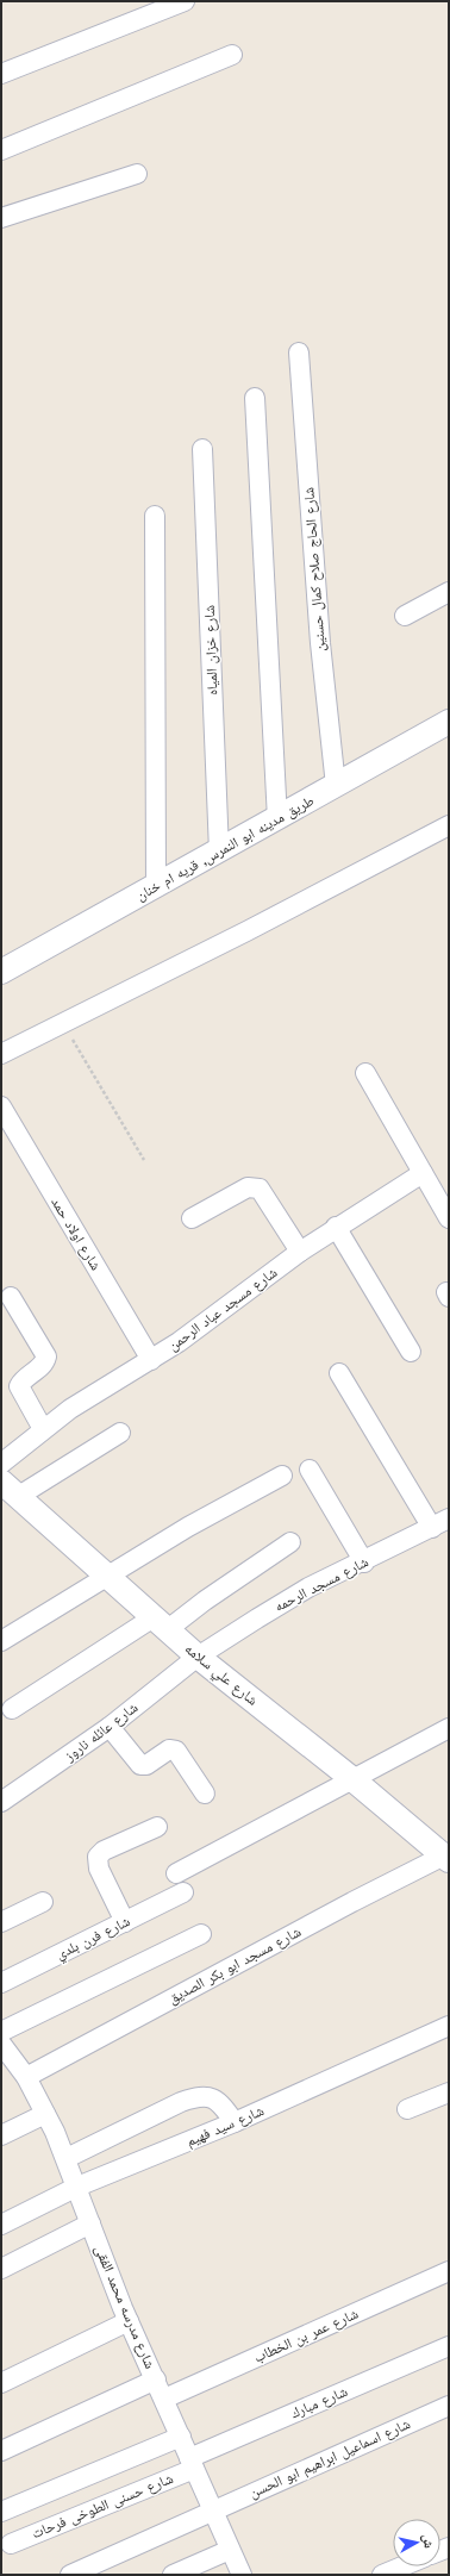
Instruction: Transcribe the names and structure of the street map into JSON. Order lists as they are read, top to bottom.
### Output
{
  "streets": {
    "street": [
      "شارع الحاج صلاح كمال حسنين",
      "شارع خزان المياه",
      "طريق مدينه ابو النمرس, قريه ام خنان",
      "شارع اولاد حمد",
      "شارع مسجد عباد الرحمن",
      "شارع مسجد الرحمه",
      "شارع علي سلامه",
      "شارع عائله ناروز",
      "شارع فرن بلدي",
      "شارع مسجد ابو بكر الصديق",
      "شارع سيد فهيم",
      "شارع مدرسه محمد الفقى",
      "شارع عمر بن الخطاب",
      "شارع مبارك",
      "شارع اسماعيل ابراهيم ابو الحسن",
      "شارع حسنى الطوخى فرحات"
    ]
  },
  "crossings": [
    ["شارع الحاج صلاح كمال حسنين", "طريق مدينه ابو النمرس, قريه ام خنان"],
    ["شارع خزان المياه", "طريق مدينه ابو النمرس, قريه ام خنان"],
    ["شارع اولاد حمد", "شارع مسجد عباد الرحمن"],
    ["شارع مسجد الرحمه", "شارع علي سلامه"],
    ["شارع مسجد الرحمه", "شارع عائله ناروز"],
    ["شارع علي سلامه", "شارع عائله ناروز"],
    ["شارع علي سلامه", "شارع مسجد ابو بكر الصديق"],
    ["شارع مسجد ابو بكر الصديق", "شارع مدرسه محمد الفقى"],
    ["شارع سيد فهيم", "شارع مدرسه محمد الفقى"],
    ["شارع مدرسه محمد الفقى", "شارع عمر بن الخطاب"],
    ["شارع مدرسه محمد الفقى", "شارع مبارك"],
    ["شارع مدرسه محمد الفقى", "شارع اسماعيل ابراهيم ابو الحسن"],
    ["شارع مدرسه محمد الفقى", "شارع حسنى الطوخى فرحات"],
    ["شارع مبارك", "شارع حسنى الطوخى فرحات"]
  ],
  "north": "right"
}
